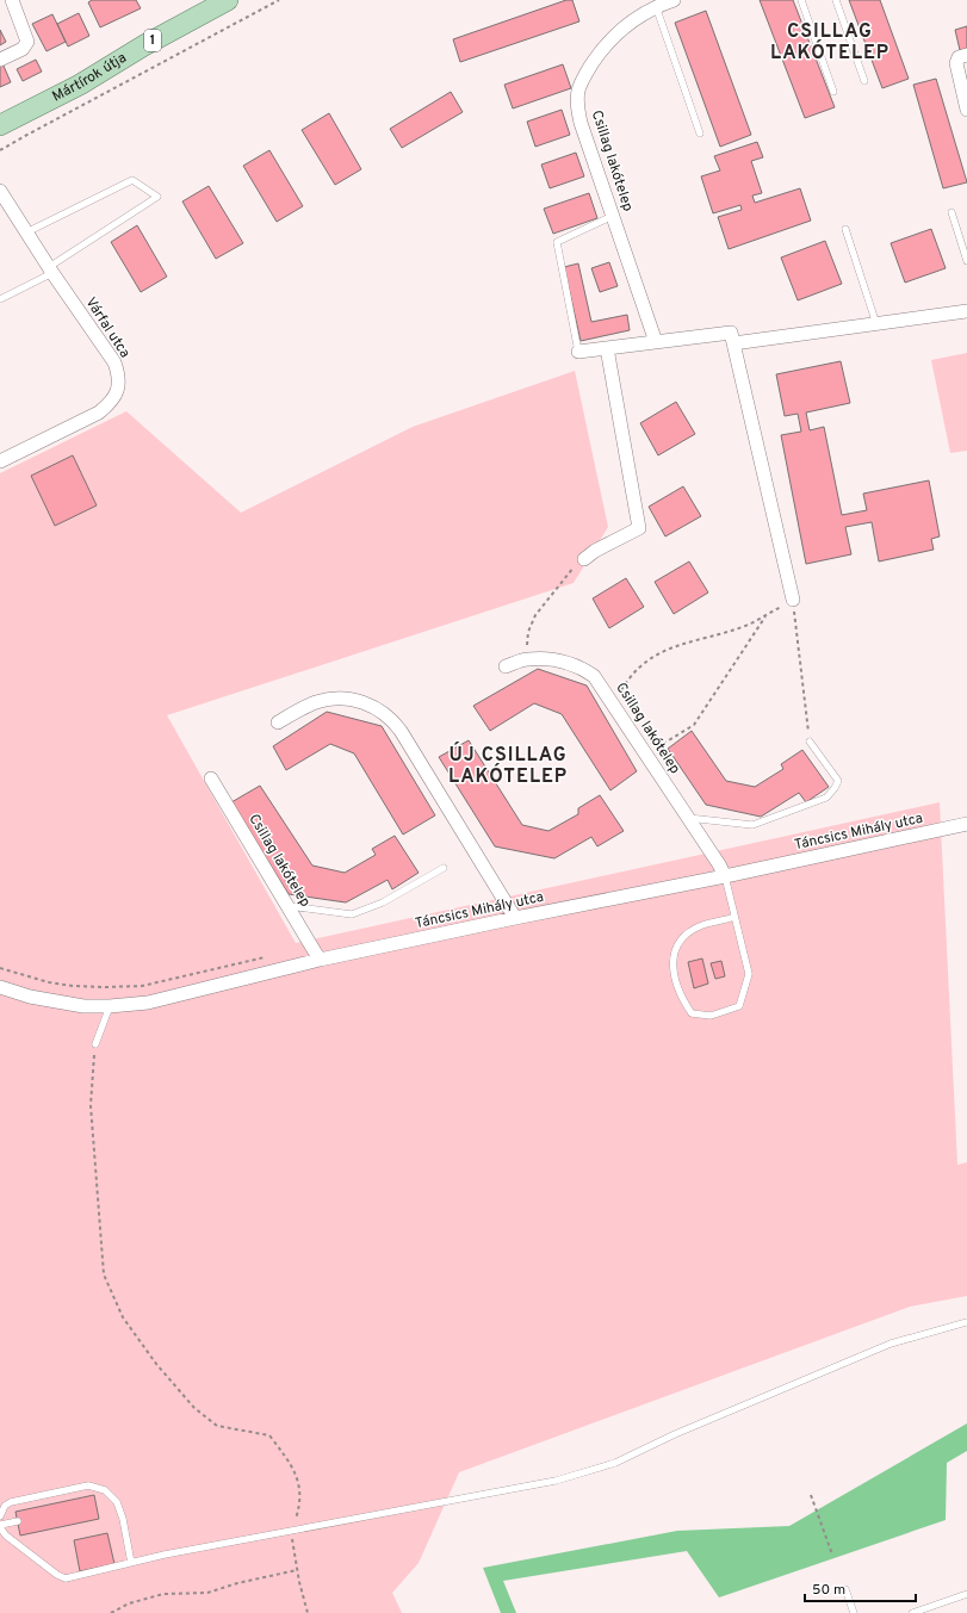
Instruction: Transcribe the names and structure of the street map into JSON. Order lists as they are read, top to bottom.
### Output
{
  "streets": {
    "main road": ["1", "Mártírok útja"],
    "street": ["Csillag lakótelep", "Várfal utca", "Táncsics Mihály utca"]
  },
  "crossings": [
    ["Csillag lakótelep", "Táncsics Mihály utca"]
  ],
  "districts": ["CSILLAG LAKÓTELEP", "ÚJ CSILLAG LAKÓTELEP"],
  "scale_bar": "50 m"
}
